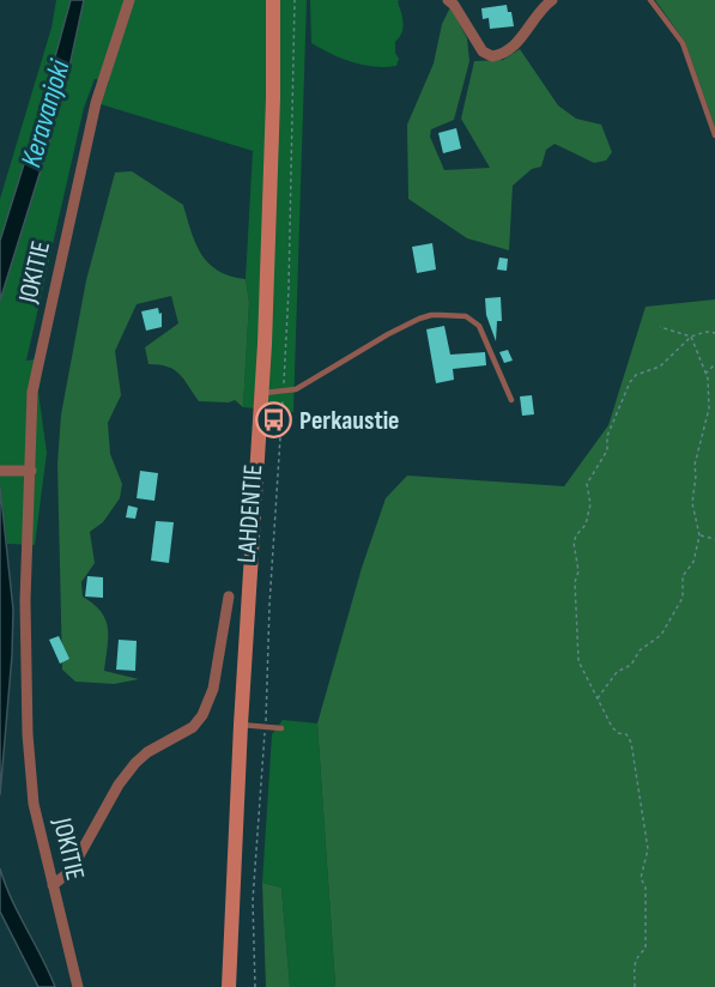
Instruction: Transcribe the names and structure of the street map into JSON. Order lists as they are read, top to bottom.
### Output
{
  "streets": {
    "main road": ["LAHDENTIE"],
    "street": ["JOKITIE"]
  },
  "water": ["Keravanjoki"],
  "places": {
    "bus stop": ["Perkaustie"]
  }
}
